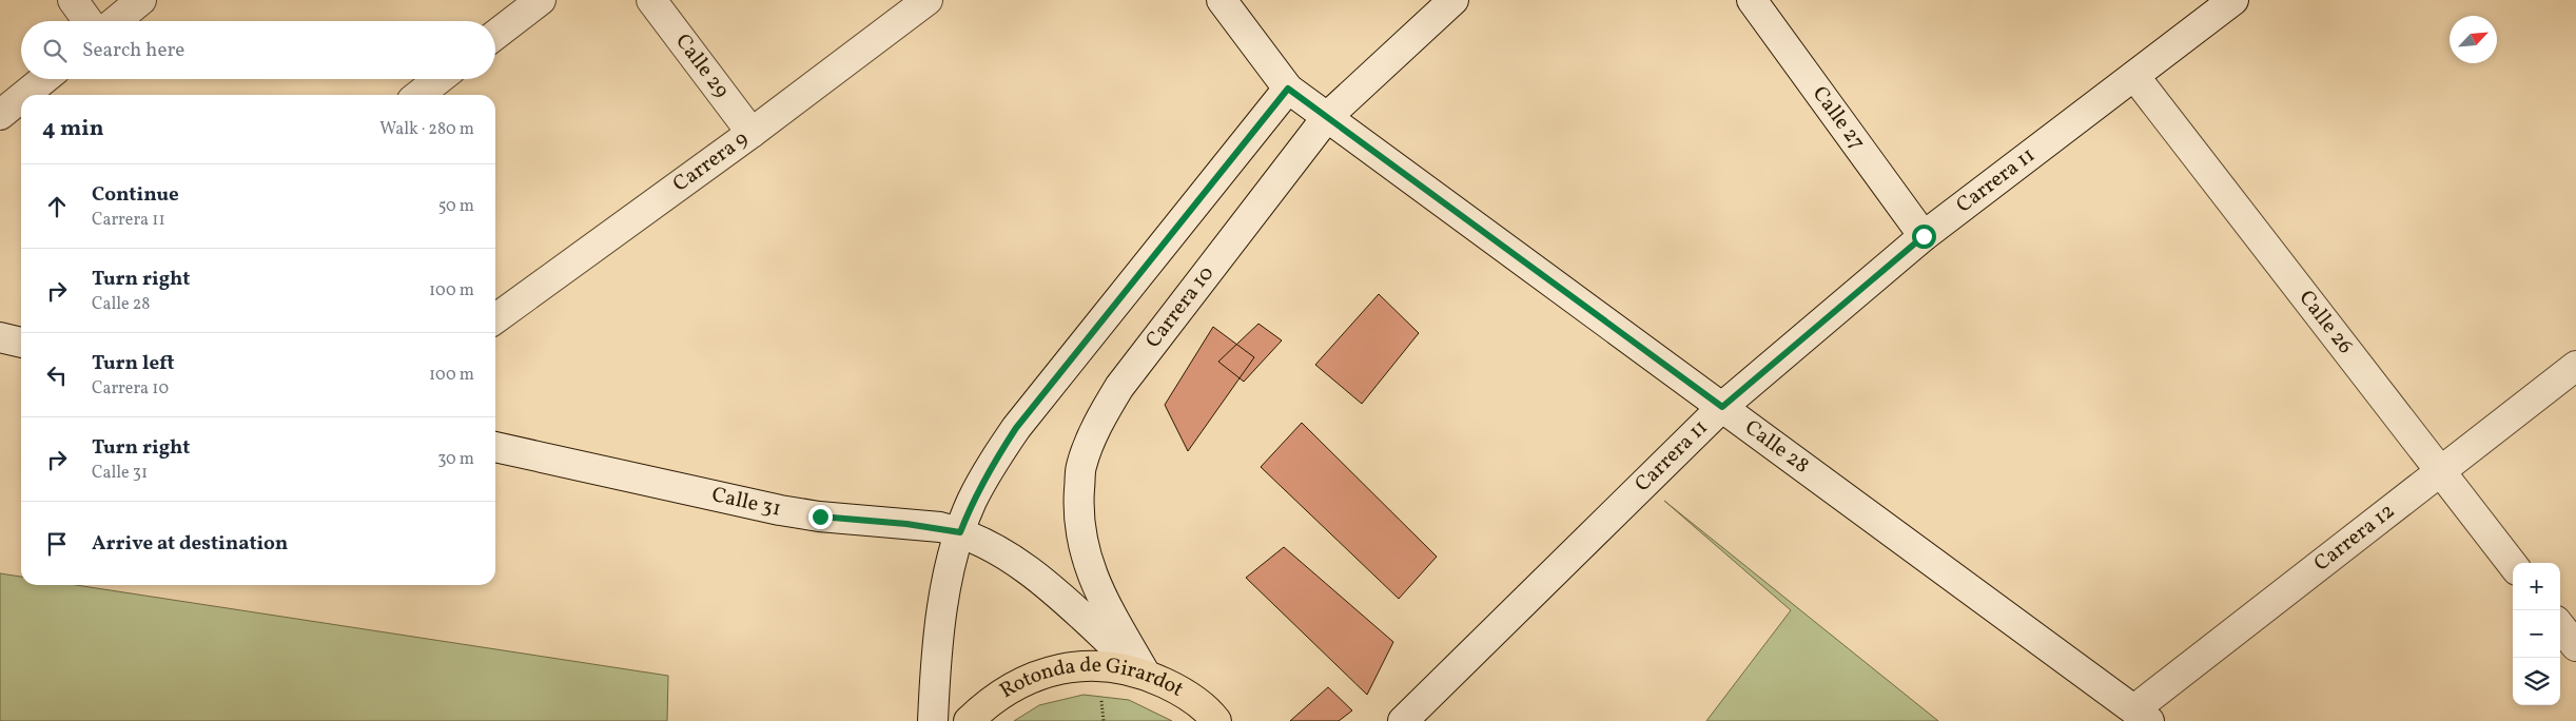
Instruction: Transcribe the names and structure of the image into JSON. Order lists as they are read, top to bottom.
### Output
{
  "streets": {
    "main road": ["Rotonda de Girardot"],
    "street": [
      "Calle 29",
      "Calle 27",
      "Carrera 9",
      "Carrera 11",
      "Carrera 10",
      "Calle 26",
      "Calle 28",
      "Calle 31",
      "Carrera 12"
    ]
  },
  "crossings": [
    ["Calle 29", "Carrera 9"],
    ["Calle 27", "Carrera 11"],
    ["Carrera 11", "Calle 26"],
    ["Carrera 11", "Calle 28"],
    ["Carrera 10", "Calle 28"],
    ["Carrera 10", "Calle 31"],
    ["Carrera 10", "Rotonda de Girardot"],
    ["Calle 26", "Carrera 12"],
    ["Calle 28", "Carrera 12"],
    ["Calle 31", "Rotonda de Girardot"]
  ],
  "north": "top right",
  "page": {
    "search": "Search here",
    "heading": ["4 min", "Walk · 280 m"],
    "list": [
      ["Continue", "Carrera 11", "50 m"],
      ["Turn right", "Calle 28", "100 m"],
      ["Turn left", "Carrera 10", "100 m"],
      ["Turn right", "Calle 31", "30 m"],
      "Arrive at destination"
    ],
    "map_buttons": ["+", "−"]
  }
}
